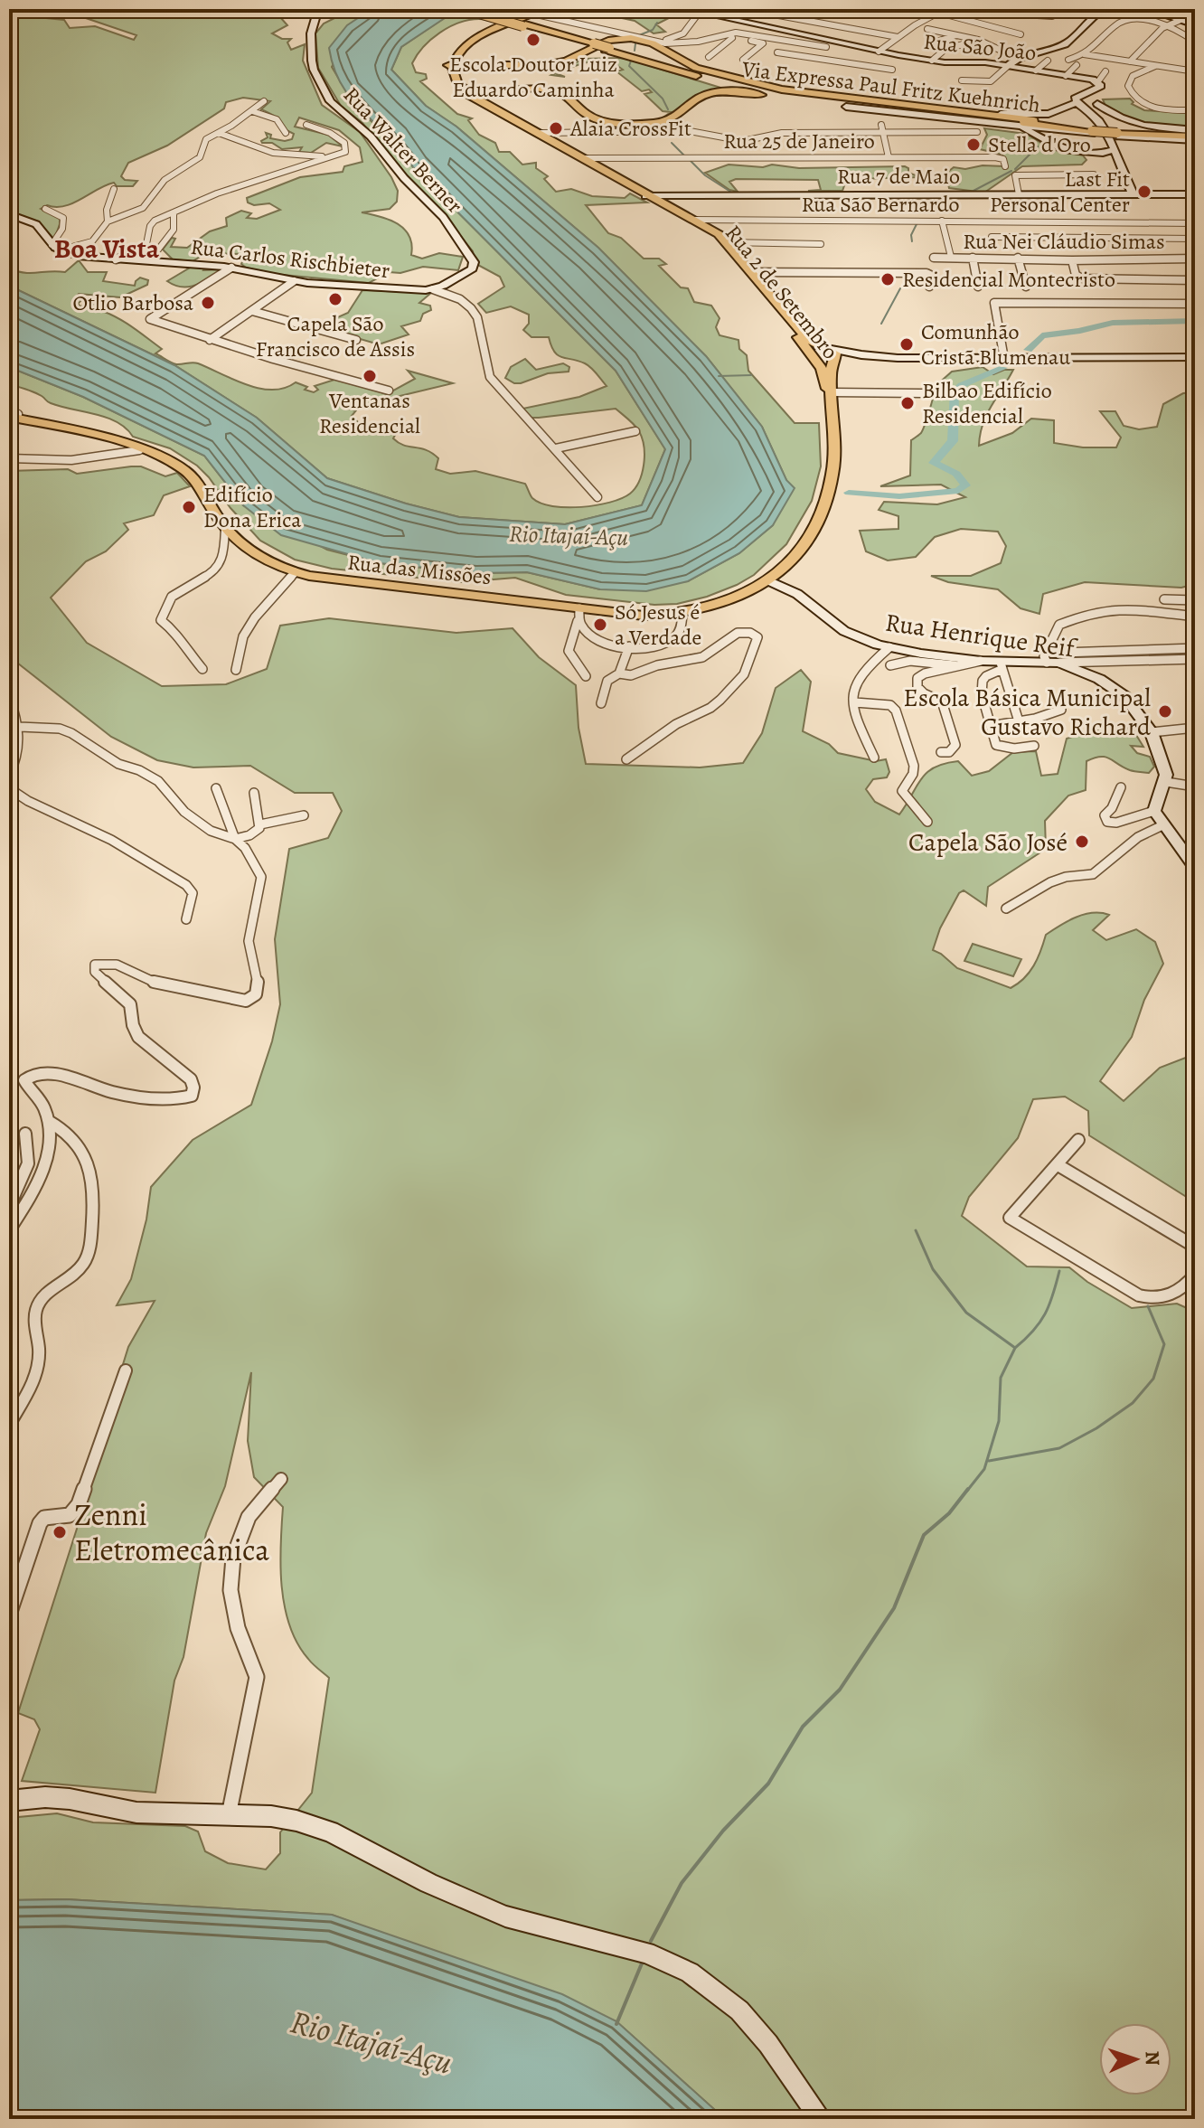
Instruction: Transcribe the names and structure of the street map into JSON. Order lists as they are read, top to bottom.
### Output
{
  "streets": {
    "main road": ["Via Expressa Paul Fritz Kuehnrich", "Rua 2 de Setembro", "Rua das Missões"],
    "street": [
      "Rua São João",
      "Rua 25 de Janeiro",
      "Rua Walter Berner",
      "Rua 7 de Maio",
      "Rua São Bernardo",
      "Rua Nei Cláudio Simas",
      "Rua Carlos Rischbieter",
      "Rua Henrique Reif"
    ]
  },
  "crossings": [
    ["Rua 25 de Janeiro", "Rua 2 de Setembro"],
    ["Rua Walter Berner", "Rua Carlos Rischbieter"],
    ["Rua 7 de Maio", "Rua 2 de Setembro"],
    ["Rua São Bernardo", "Rua 2 de Setembro"],
    ["Rua 2 de Setembro", "Rua das Missões"],
    ["Rua das Missões", "Rua Henrique Reif"]
  ],
  "districts": ["Boa Vista"],
  "water": ["Rio Itajaí-Açu"],
  "places": [
    "Escola Doutor Luiz Eduardo Caminha",
    "Alaia CrossFit",
    "Stella d'Oro",
    "Last Fit Personal Center",
    "Residencial Montecristo",
    "Capela São Francisco de Assis",
    "Otlio Barbosa",
    "Comunhão Cristã Blumenau",
    "Ventanas Residencial",
    "Bilbao Edifício Residencial",
    "Edifício Dona Erica",
    "Só Jesus é a Verdade",
    "Escola Básica Municipal Gustavo Richard",
    "Capela São José",
    "Zenni Eletromecânica"
  ],
  "north": "right"
}
